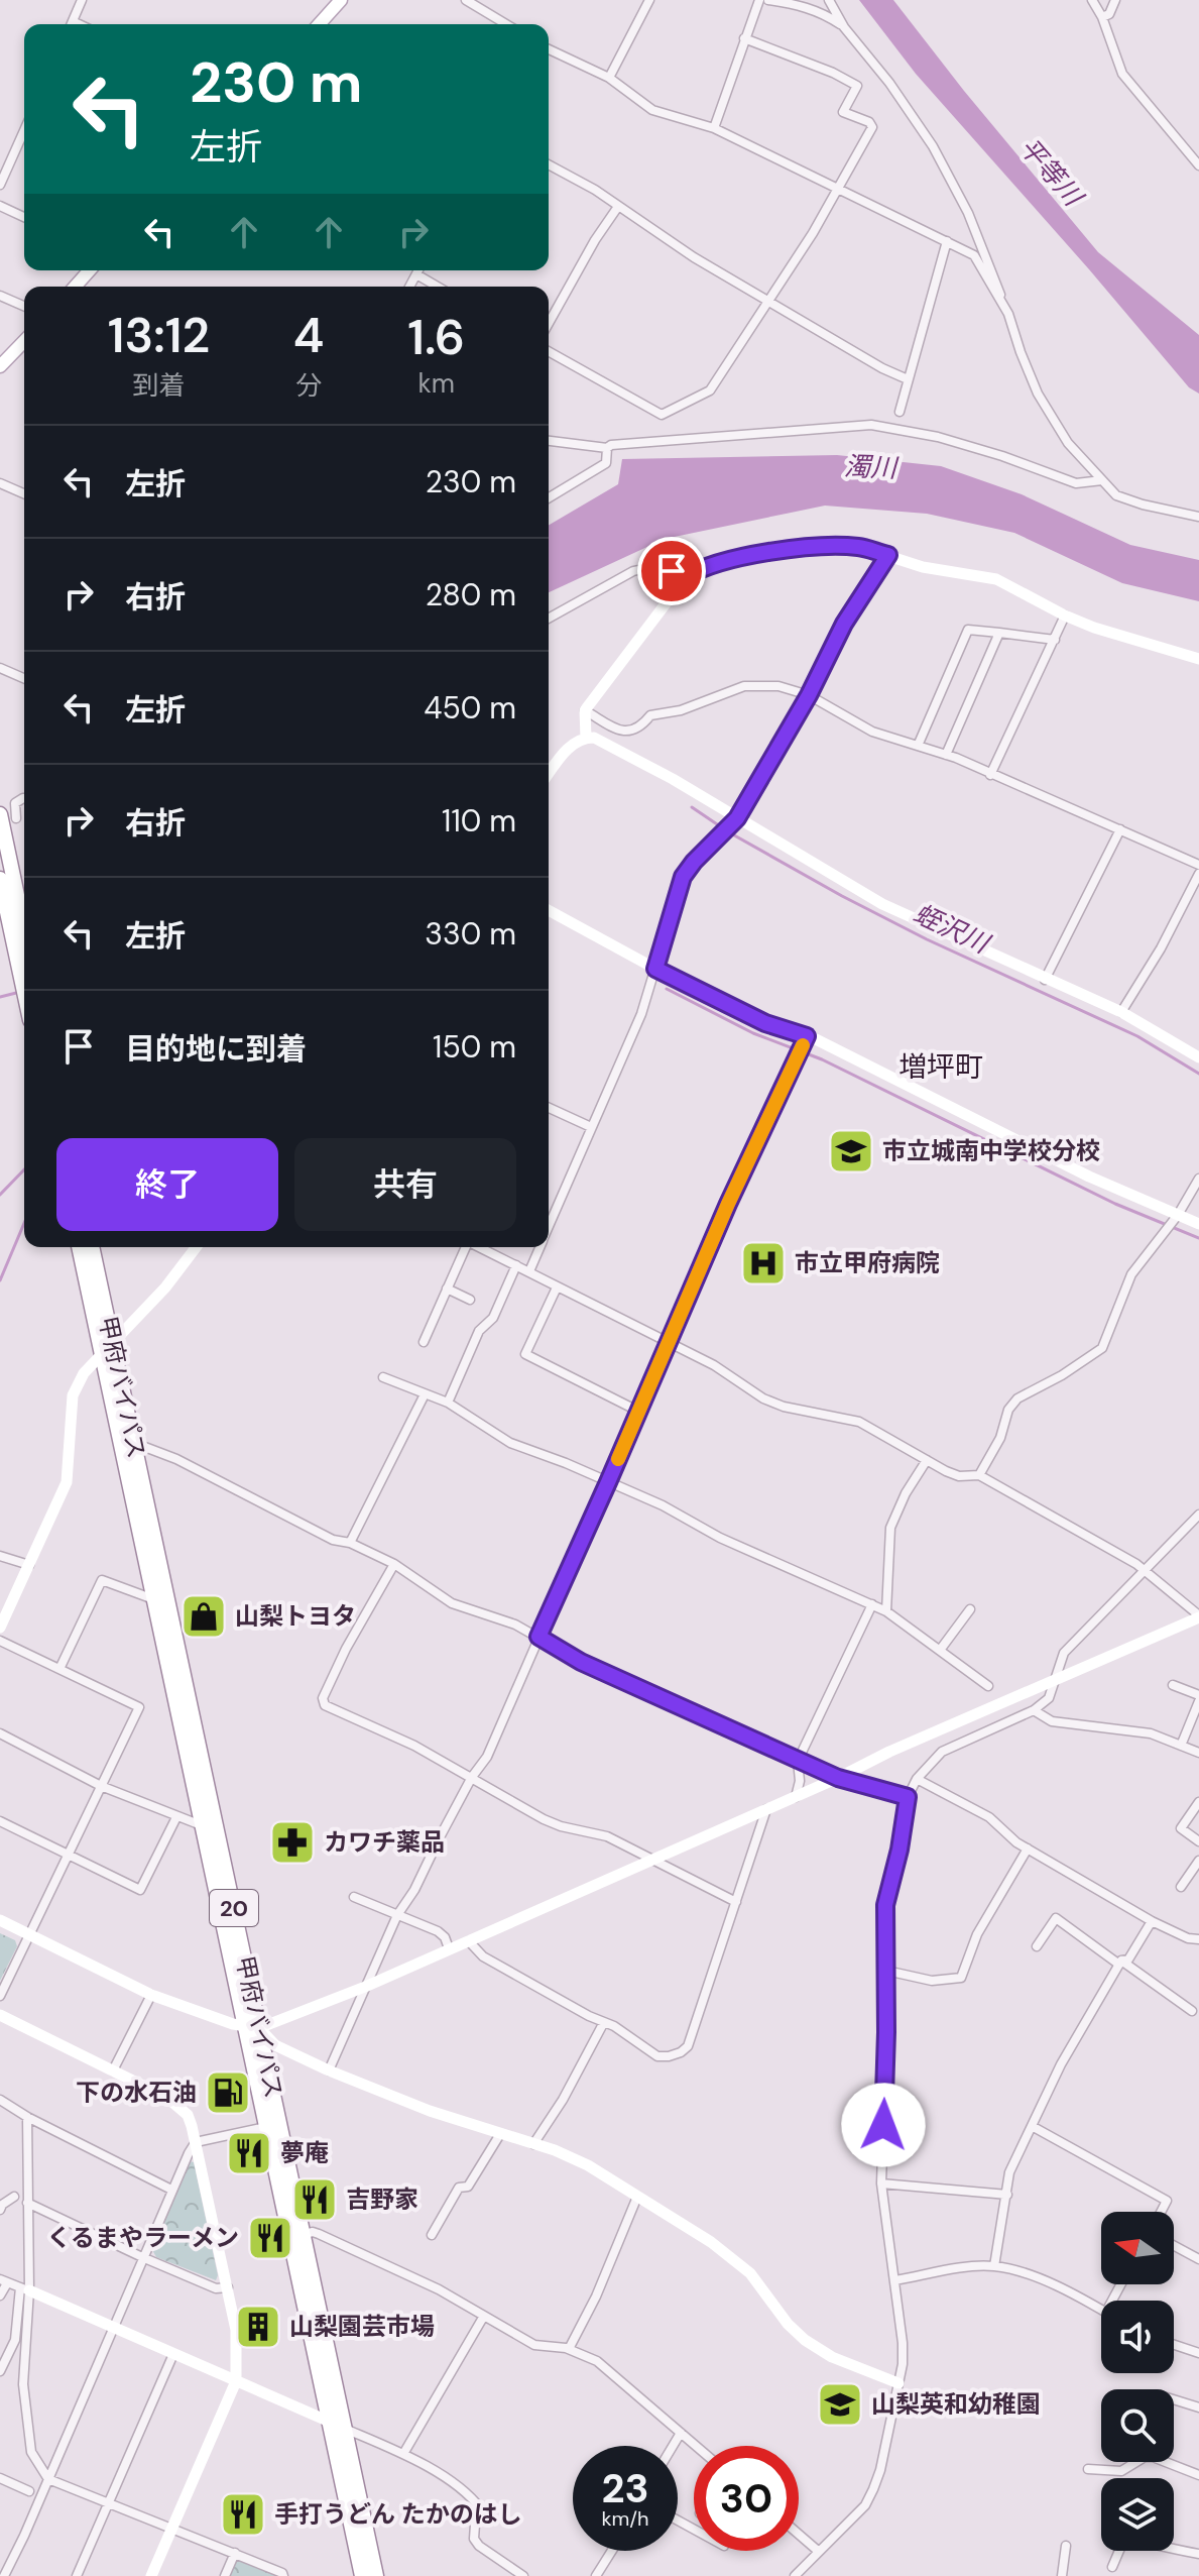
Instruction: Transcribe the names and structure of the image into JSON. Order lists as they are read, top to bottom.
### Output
{
  "streets": {
    "highway": ["甲府バイパス", "20"]
  },
  "districts": ["増坪町"],
  "water": ["平等川", "濁川", "蛭沢川"],
  "places": {
    "school or university": ["市立城南中学校分校", "山梨英和幼稚園"],
    "hospital": ["市立甲府病院"],
    "shop": ["山梨トヨタ"],
    "pharmacy": ["カワチ薬品"],
    "fuel station": ["下の水石油"],
    "restaurant": [
      "夢庵",
      "吉野家",
      "くるまやラーメン",
      "手打うどん たかのはし"
    ],
    "building": ["山梨園芸市場"]
  },
  "north": "left",
  "page": {
    "turn": ["230 m", "左折"],
    "eta": [
      "13:12",
      "到着",
      "4",
      "分",
      "1.6",
      "km"
    ],
    "list": [
      {
        "name": "左折",
        "value": "230 m"
      },
      {
        "name": "右折",
        "value": "280 m"
      },
      {
        "name": "左折",
        "value": "450 m"
      },
      {
        "name": "右折",
        "value": "110 m"
      },
      {
        "name": "左折",
        "value": "330 m"
      },
      {
        "name": "目的地に到着",
        "value": "150 m"
      }
    ],
    "buttons": ["終了", "共有"],
    "speed": "23 km/h",
    "limit": "30"
  }
}
